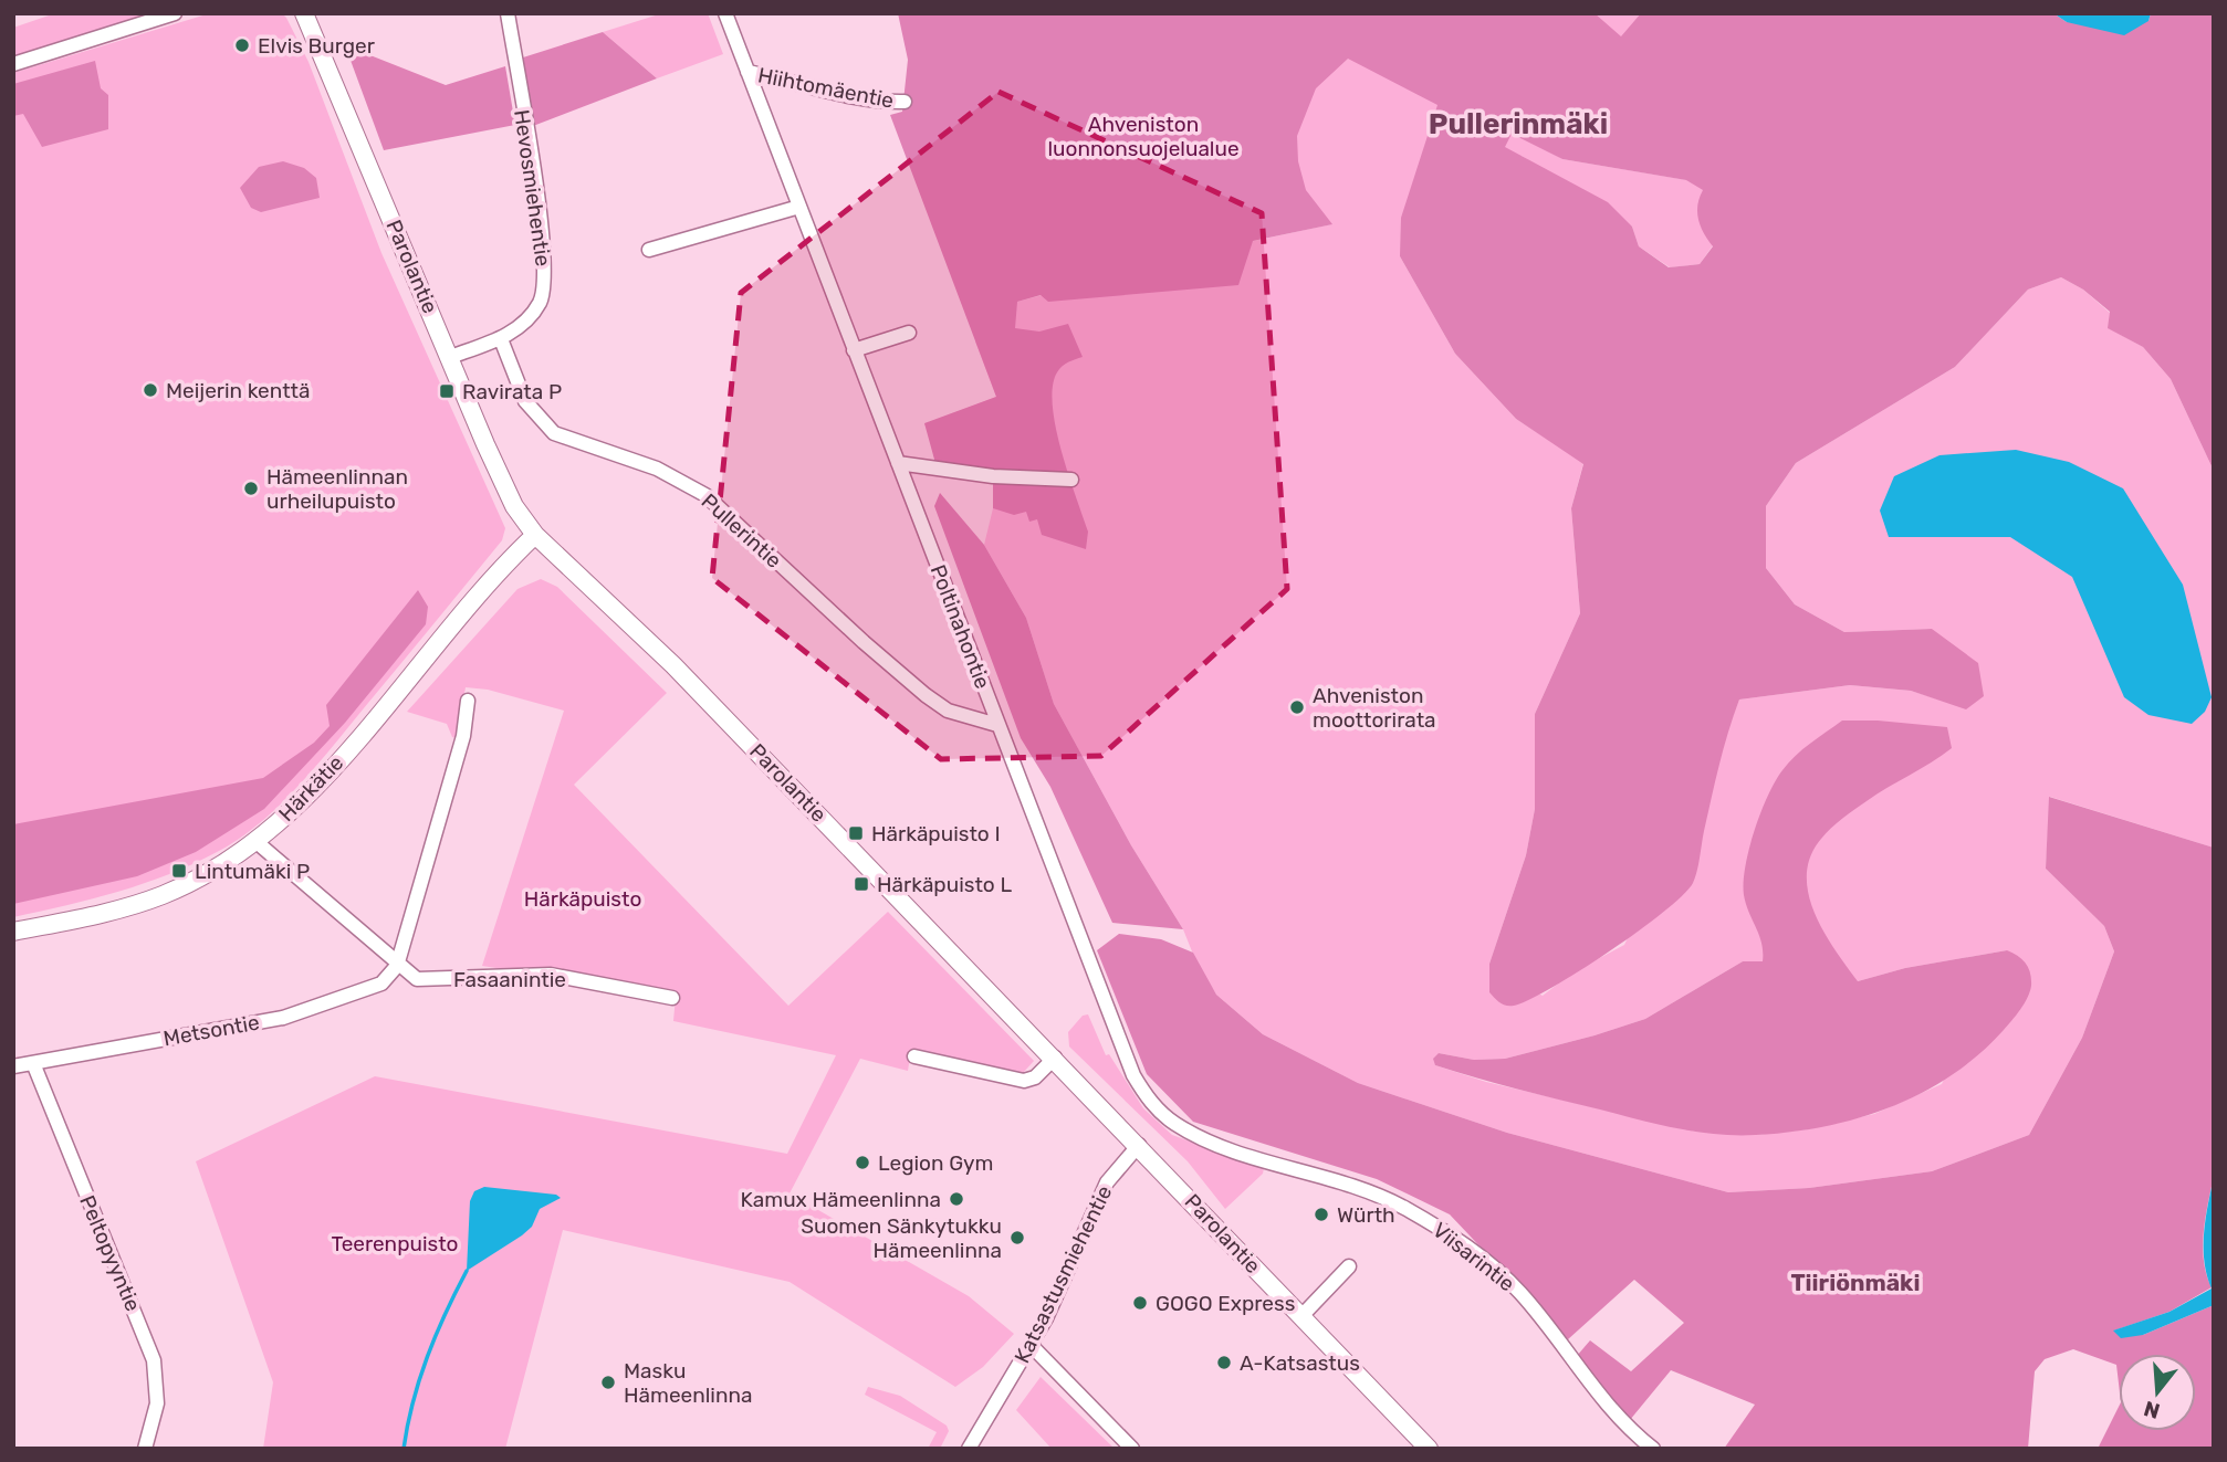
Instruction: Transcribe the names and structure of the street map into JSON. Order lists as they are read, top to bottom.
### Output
{
  "streets": {
    "main road": ["Parolantie", "Härkätie"],
    "street": [
      "Hiihtomäentie",
      "Hevosmiehentie",
      "Pullerintie",
      "Poltinahontie",
      "Fasaanintie",
      "Metsontie",
      "Peltopyyntie",
      "Viisarintie",
      "Katsastusmiehentie"
    ]
  },
  "crossings": [
    ["Hiihtomäentie", "Poltinahontie"],
    ["Hevosmiehentie", "Parolantie"],
    ["Hevosmiehentie", "Pullerintie"],
    ["Parolantie", "Härkätie"],
    ["Parolantie", "Katsastusmiehentie"],
    ["Pullerintie", "Poltinahontie"],
    ["Poltinahontie", "Viisarintie"],
    ["Fasaanintie", "Metsontie"],
    ["Metsontie", "Peltopyyntie"]
  ],
  "districts": ["Pullerinmäki", "Tiiriönmäki"],
  "parks": ["Ahveniston luonnonsuojelualue", "Härkäpuisto", "Teerenpuisto"],
  "places": {
    "other": [
      "Elvis Burger",
      "Meijerin kenttä",
      "Hämeenlinnan urheilupuisto",
      "Ahveniston moottorirata",
      "Legion Gym",
      "Kamux Hämeenlinna",
      "Würth",
      "Suomen Sänkytukku Hämeenlinna",
      "GOGO Express",
      "A-Katsastus",
      "Masku Hämeenlinna"
    ],
    "transit": [
      "Ravirata P",
      "Härkäpuisto I",
      "Lintumäki P",
      "Härkäpuisto L"
    ]
  },
  "north": "bottom"
}
